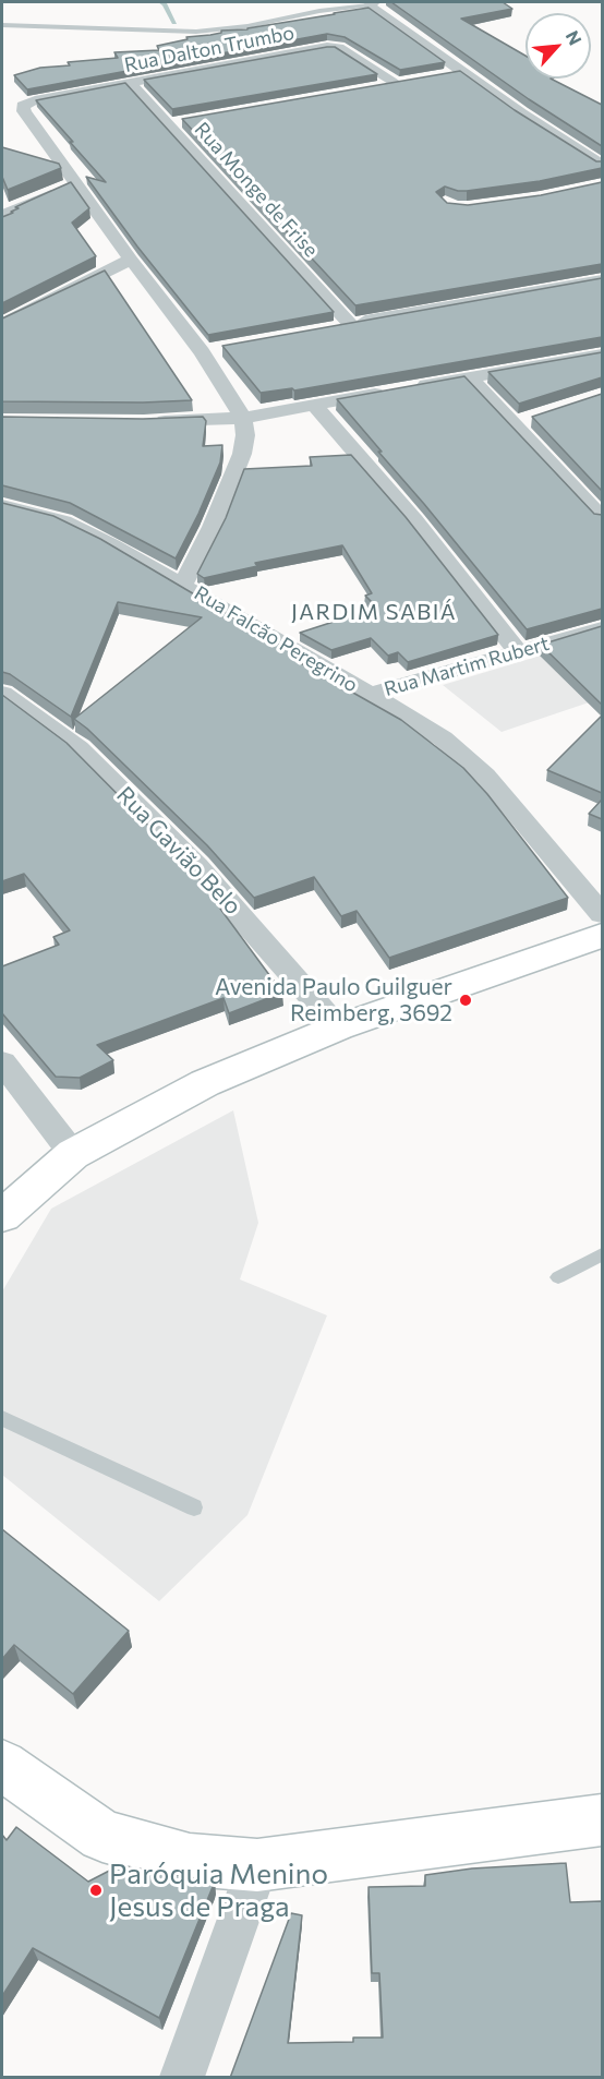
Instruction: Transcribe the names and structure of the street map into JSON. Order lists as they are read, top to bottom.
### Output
{
  "streets": {
    "street": [
      "Rua Dalton Trumbo",
      "Rua Monge de Frise",
      "Rua Falcão Peregrino",
      "Rua Martim Rubert",
      "Rua Gavião Belo"
    ]
  },
  "crossings": [
    ["Rua Dalton Trumbo", "Rua Monge de Frise"],
    ["Rua Falcão Peregrino", "Rua Martim Rubert"]
  ],
  "districts": ["JARDIM SABIÁ"],
  "places": ["Avenida Paulo Guilguer Reimberg, 3692", "Paróquia Menino Jesus de Praga"],
  "north": "top right"
}
